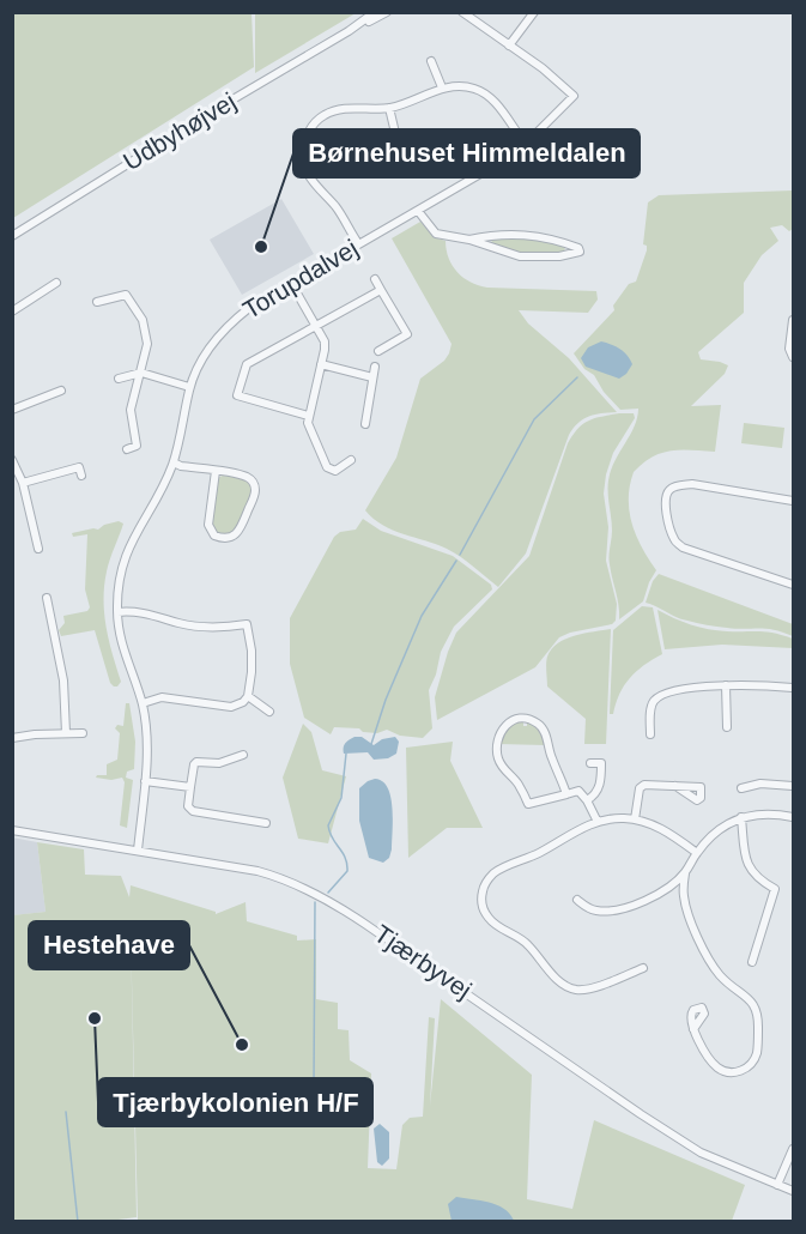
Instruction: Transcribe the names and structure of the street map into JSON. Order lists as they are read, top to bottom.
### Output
{
  "streets": {
    "street": ["Udbyhøjvej", "Torupdalvej", "Tjærbyvej"]
  },
  "crossings": [
    ["Torupdalvej", "Tjærbyvej"]
  ],
  "places": ["Børnehuset Himmeldalen", "Tjærbykolonien H/F", "Hestehave"]
}
